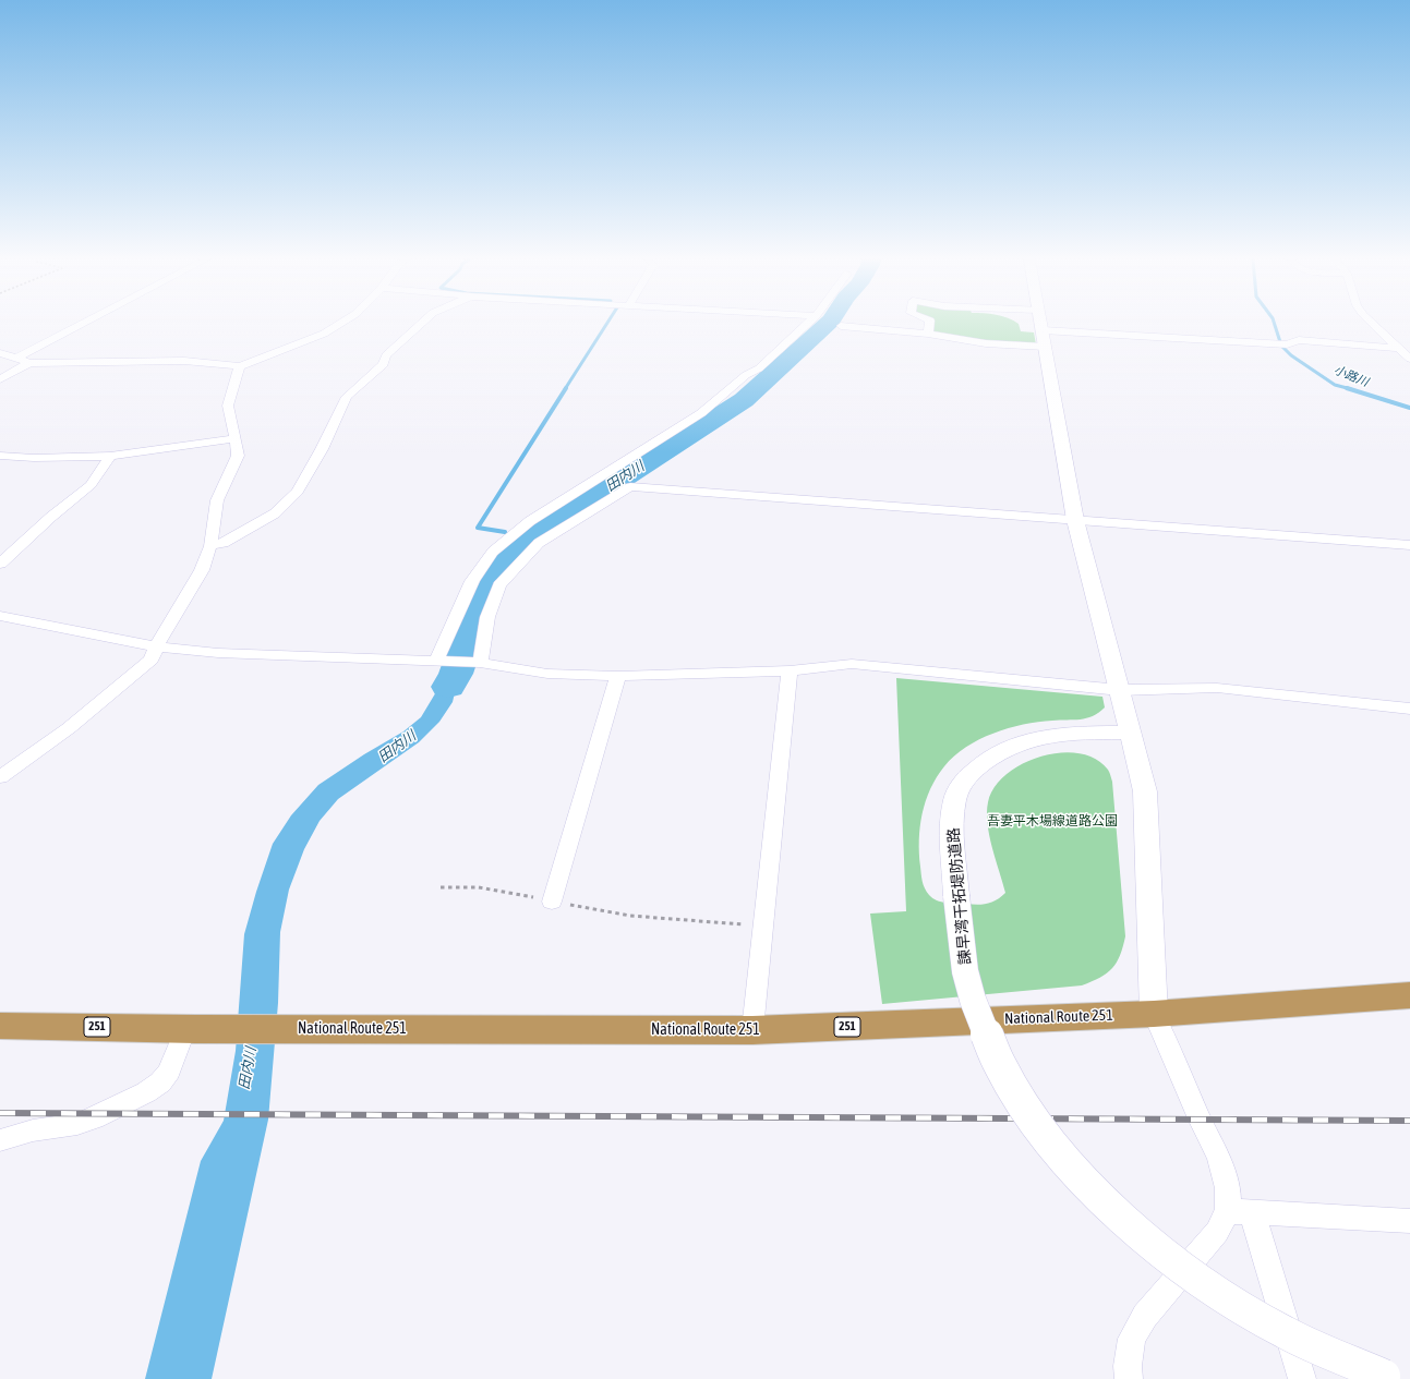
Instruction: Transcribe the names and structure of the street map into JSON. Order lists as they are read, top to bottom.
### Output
{
  "streets": {
    "highway": ["National Route 251", "251"],
    "street": ["諫早湾干拓堤防道路"]
  },
  "water": ["小路川", "田内川"],
  "parks": ["吾妻平木場線道路公園"]
}
